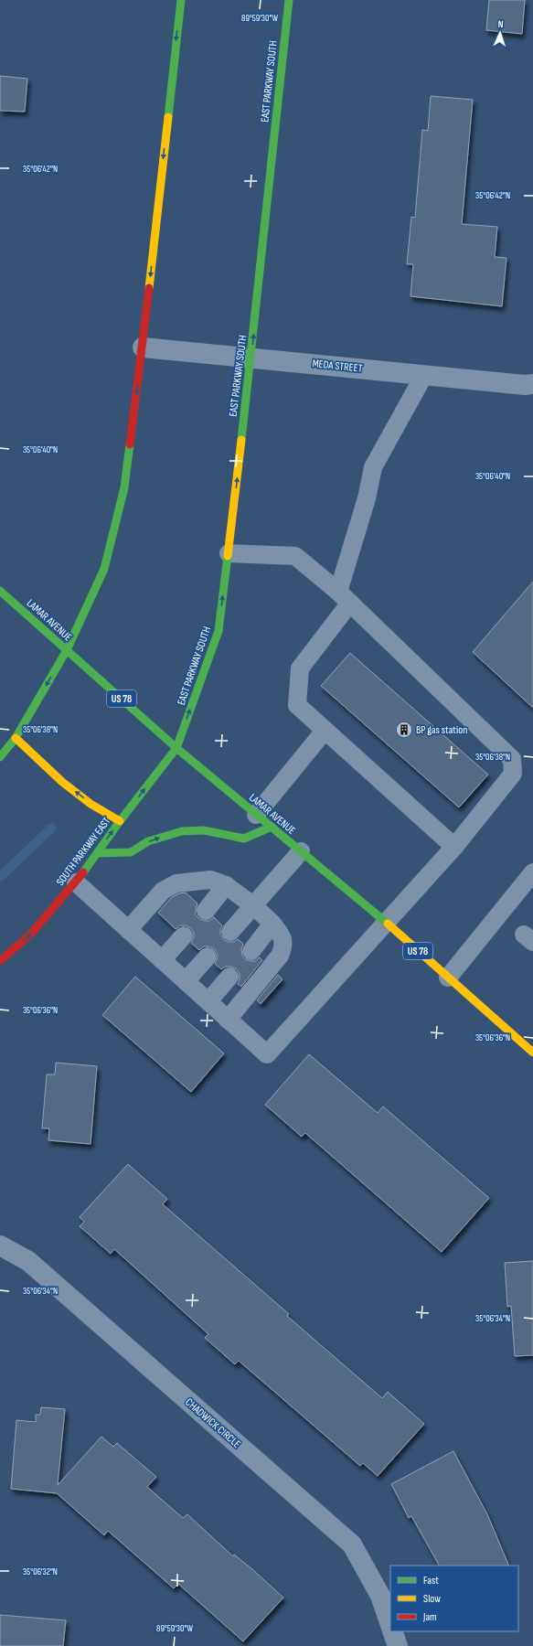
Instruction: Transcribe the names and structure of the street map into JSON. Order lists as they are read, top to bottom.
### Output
{
  "streets": {
    "main road": [
      "EAST PARKWAY SOUTH",
      "LAMAR AVENUE",
      "US 78",
      "SOUTH PARKWAY EAST"
    ],
    "street": ["MEDA STREET", "CHADWICK CIRCLE"]
  },
  "crossings": [
    ["EAST PARKWAY SOUTH", "MEDA STREET"],
    ["EAST PARKWAY SOUTH", "LAMAR AVENUE"],
    ["EAST PARKWAY SOUTH", "SOUTH PARKWAY EAST"],
    ["LAMAR AVENUE", "SOUTH PARKWAY EAST"]
  ],
  "one_way": ["EAST PARKWAY SOUTH", "SOUTH PARKWAY EAST"],
  "places": {
    "building": ["BP gas station"]
  },
  "legend": ["Fast", "Slow", "Jam"],
  "north": "top",
  "coordinates": [
    "89°59'30\"W",
    "35°06'42\"N",
    "35°06'40\"N",
    "35°06'38\"N",
    "35°06'36\"N",
    "35°06'34\"N",
    "35°06'32\"N"
  ]
}
